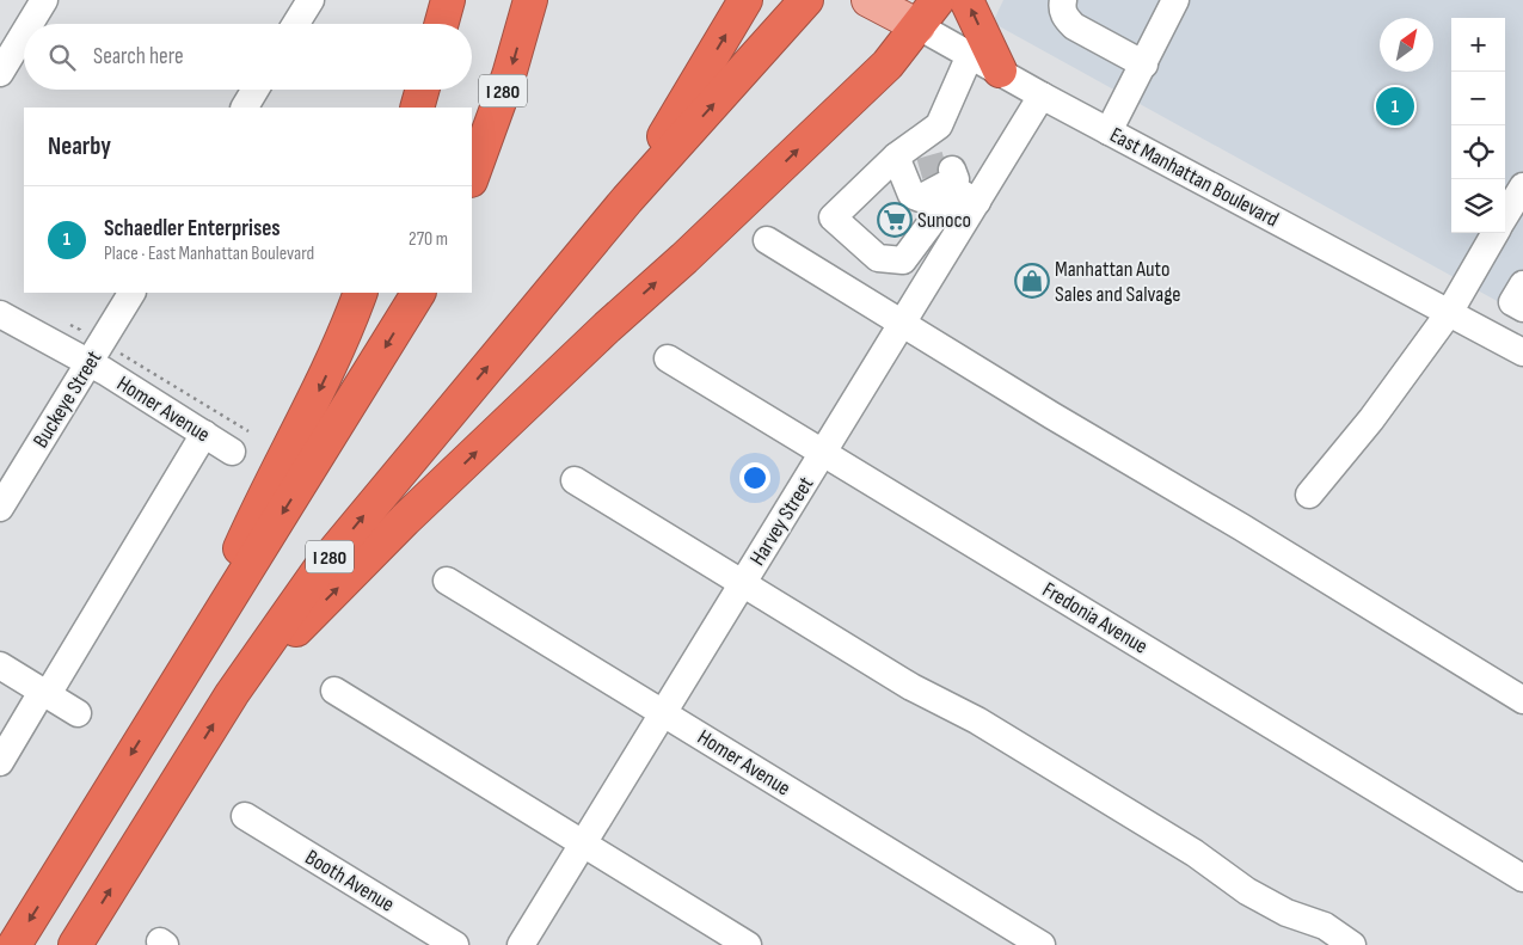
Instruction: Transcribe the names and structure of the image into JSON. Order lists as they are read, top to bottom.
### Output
{
  "streets": {
    "highway": ["I 280"],
    "main road": ["East Manhattan Boulevard"],
    "street": [
      "Buckeye Street",
      "Homer Avenue",
      "Harvey Street",
      "Fredonia Avenue",
      "Booth Avenue"
    ]
  },
  "crossings": [
    ["East Manhattan Boulevard", "Harvey Street"],
    ["Buckeye Street", "Homer Avenue"],
    ["Homer Avenue", "Harvey Street"],
    ["Harvey Street", "Fredonia Avenue"]
  ],
  "places": {
    "supermarket": ["Sunoco"],
    "shop": ["Manhattan Auto Sales and Salvage"]
  },
  "north": "top right",
  "page": {
    "map_buttons": ["+", "−"],
    "search": "Search here",
    "pins": "1",
    "heading": "Nearby",
    "list": [
      {
        "mark": "1",
        "name": "Schaedler Enterprises",
        "note": "Place · East Manhattan Boulevard",
        "value": "270 m"
      }
    ]
  }
}
